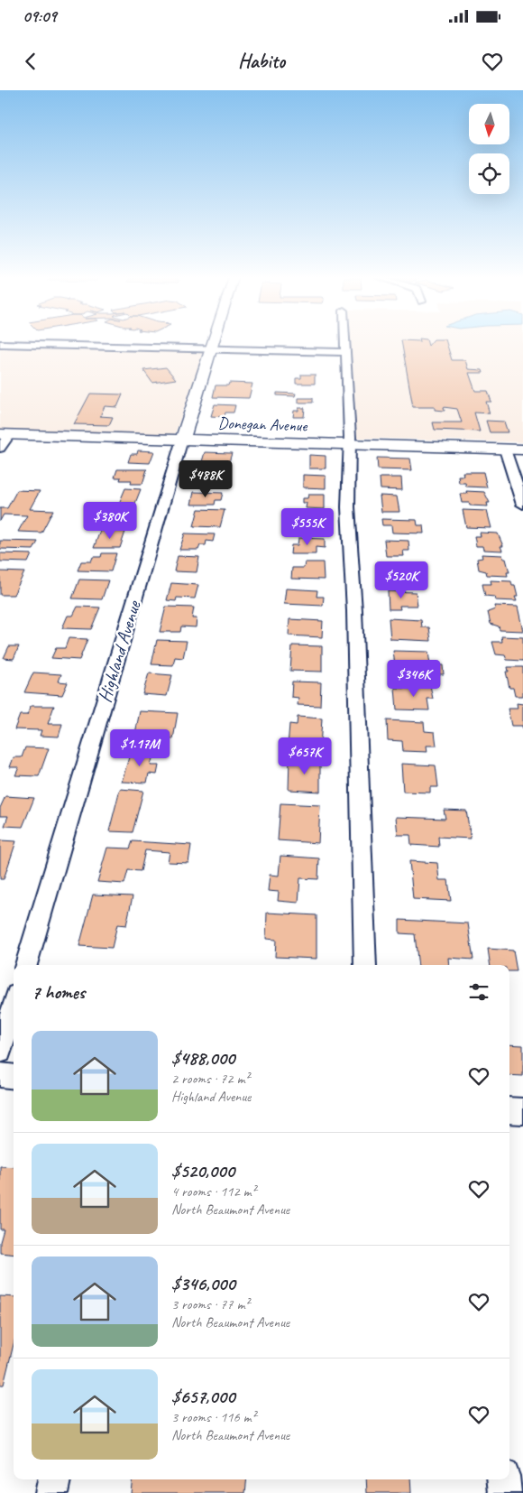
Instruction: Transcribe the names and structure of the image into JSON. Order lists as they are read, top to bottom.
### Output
{
  "streets": {
    "street": ["Donegan Avenue", "Highland Avenue"]
  },
  "crossings": [
    ["Donegan Avenue", "Highland Avenue"]
  ],
  "north": "bottom",
  "page": {
    "status": "09:09",
    "header": "Habito",
    "price": [
      "$488K",
      "$380K",
      "$555K",
      "$520K",
      "$346K",
      "$1.17M",
      "$657K"
    ],
    "heading": "7 homes",
    "list": [
      {
        "name": "$488,000",
        "note": "2 rooms · 72 m² · Highland Avenue"
      },
      {
        "name": "$520,000",
        "note": "4 rooms · 112 m² · North Beaumont Avenue"
      },
      {
        "name": "$346,000",
        "note": "3 rooms · 77 m² · North Beaumont Avenue"
      },
      {
        "name": "$657,000",
        "note": "3 rooms · 116 m² · North Beaumont Avenue"
      }
    ]
  }
}
